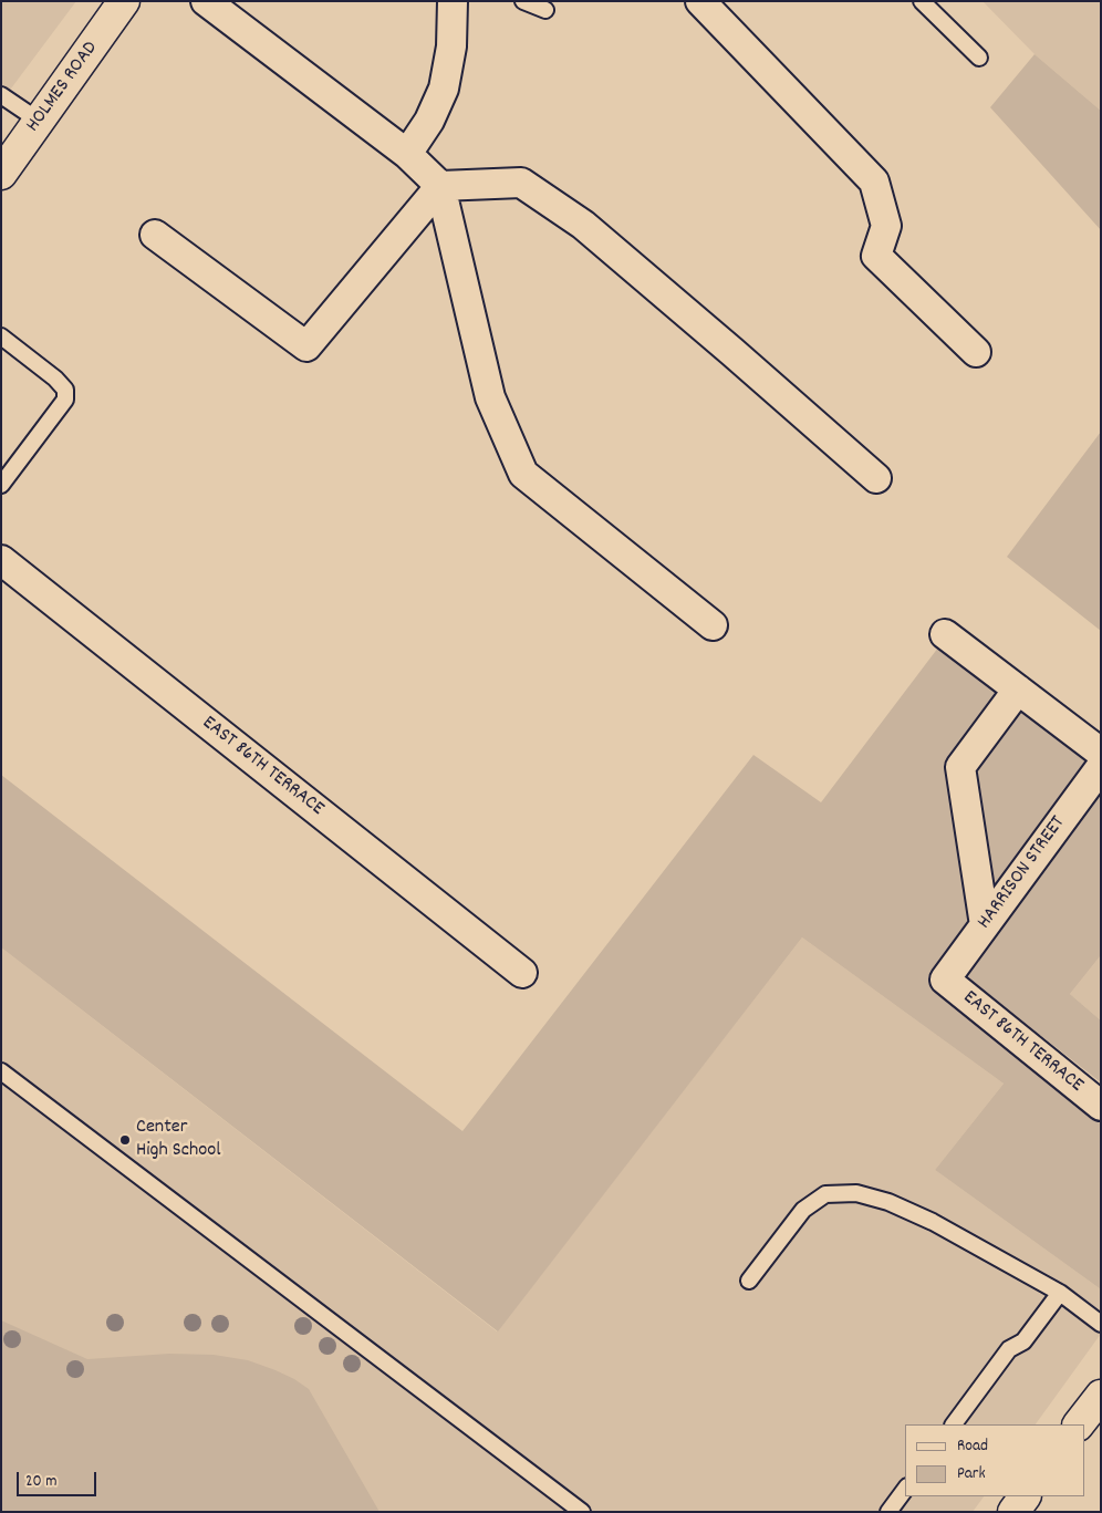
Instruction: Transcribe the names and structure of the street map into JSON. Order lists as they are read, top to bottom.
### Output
{
  "streets": {
    "main road": ["HOLMES ROAD"],
    "street": ["EAST 86TH TERRACE", "HARRISON STREET"]
  },
  "crossings": [
    ["EAST 86TH TERRACE", "HARRISON STREET"]
  ],
  "places": ["Center High School"],
  "legend": ["Road", "Park"],
  "scale_bar": "20 m"
}
